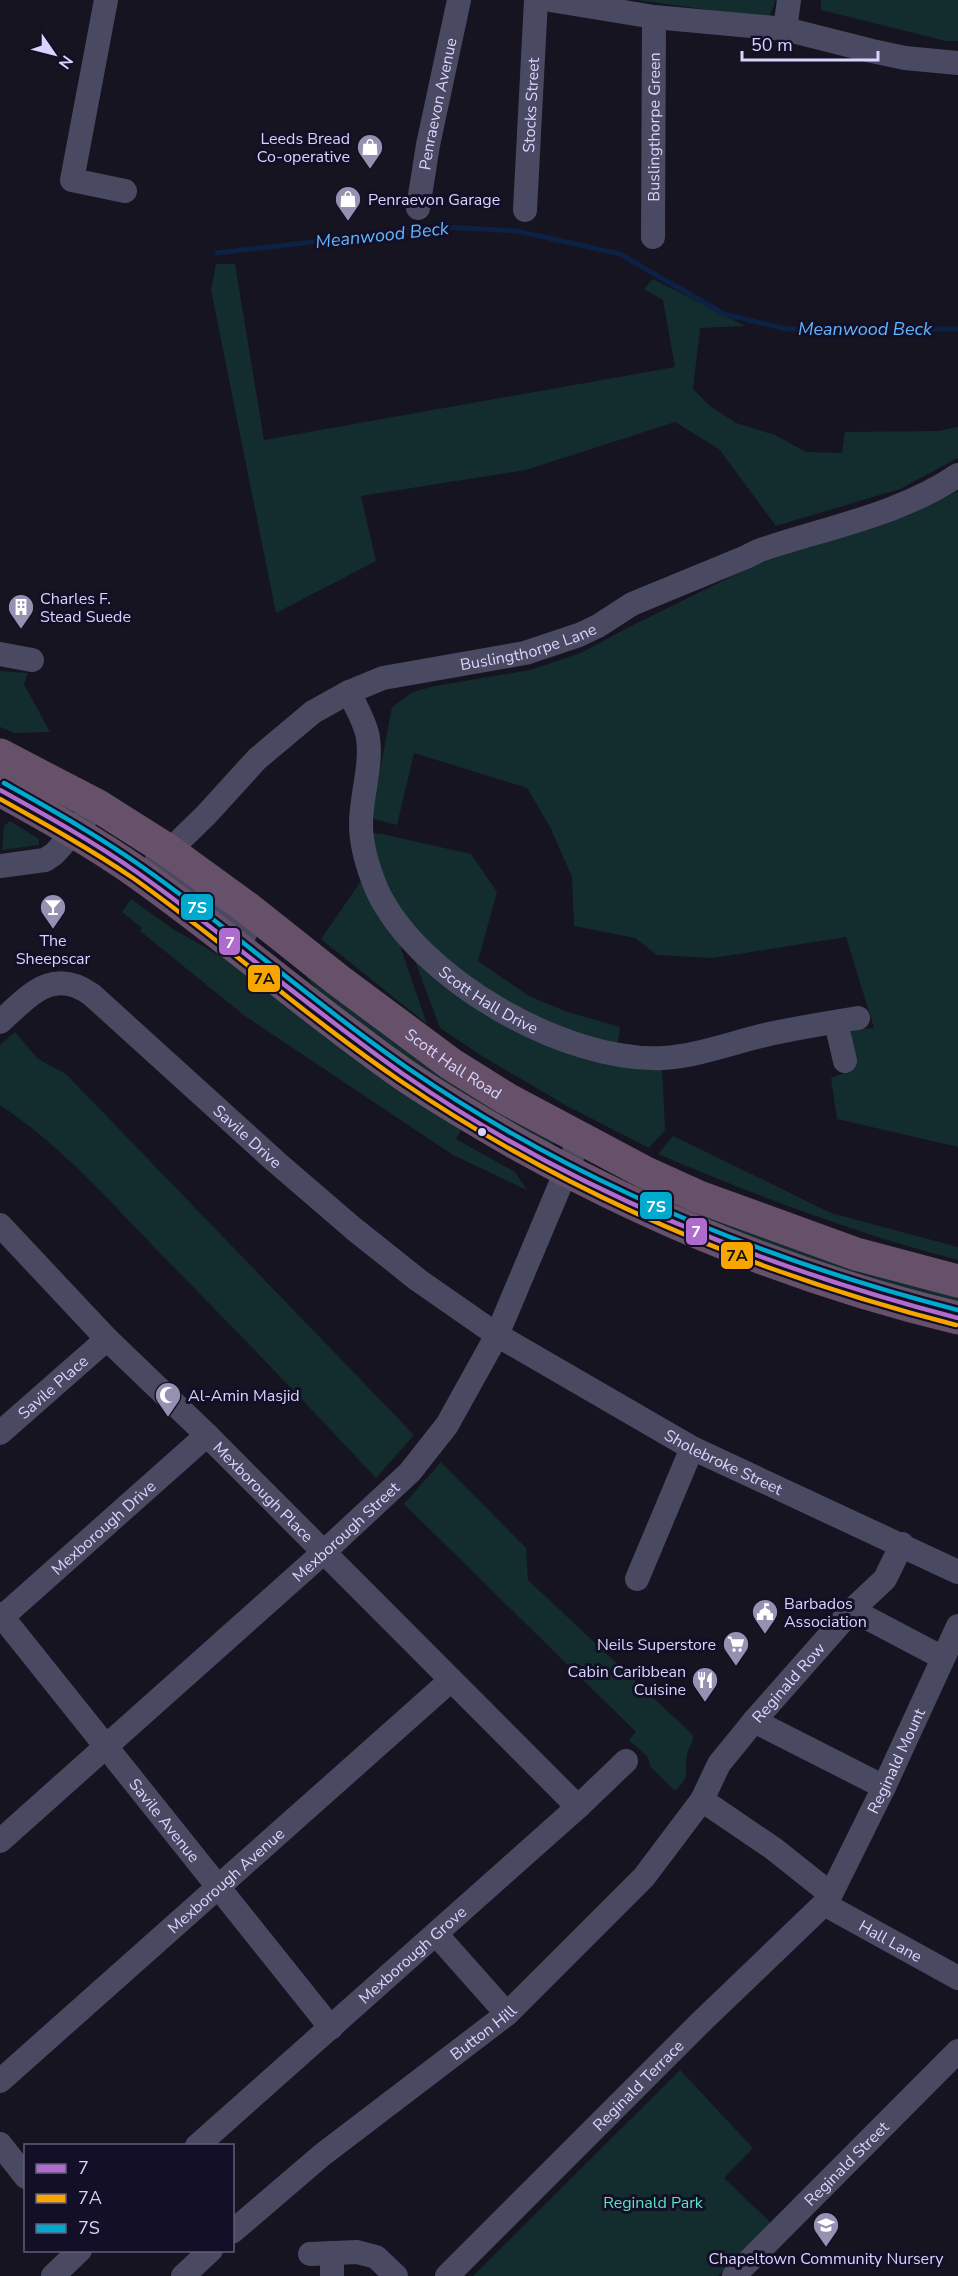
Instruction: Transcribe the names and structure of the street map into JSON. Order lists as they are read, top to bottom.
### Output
{
  "streets": {
    "highway": ["Scott Hall Road"],
    "street": [
      "Penraevon Avenue",
      "Stocks Street",
      "Buslingthorpe Green",
      "Buslingthorpe Lane",
      "Scott Hall Drive",
      "Savile Drive",
      "Savile Place",
      "Sholebroke Street",
      "Mexborough Place",
      "Mexborough Drive",
      "Mexborough Street",
      "Reginald Row",
      "Reginald Mount",
      "Savile Avenue",
      "Mexborough Avenue",
      "Hall Lane",
      "Mexborough Grove",
      "Button Hill",
      "Reginald Terrace",
      "Reginald Street"
    ]
  },
  "crossings": [
    ["Buslingthorpe Lane", "Scott Hall Drive"],
    ["Buslingthorpe Lane", "Scott Hall Road"],
    ["Scott Hall Road", "Mexborough Street"],
    ["Savile Drive", "Sholebroke Street"],
    ["Savile Drive", "Mexborough Street"],
    ["Savile Place", "Mexborough Place"],
    ["Sholebroke Street", "Mexborough Street"],
    ["Sholebroke Street", "Reginald Row"],
    ["Mexborough Place", "Mexborough Drive"],
    ["Mexborough Place", "Mexborough Street"],
    ["Mexborough Place", "Mexborough Avenue"],
    ["Mexborough Place", "Mexborough Grove"],
    ["Mexborough Drive", "Savile Avenue"],
    ["Mexborough Street", "Savile Avenue"],
    ["Reginald Row", "Hall Lane"],
    ["Reginald Row", "Button Hill"],
    ["Reginald Mount", "Hall Lane"],
    ["Reginald Mount", "Reginald Terrace"],
    ["Savile Avenue", "Mexborough Avenue"],
    ["Savile Avenue", "Mexborough Grove"],
    ["Hall Lane", "Button Hill"],
    ["Hall Lane", "Reginald Terrace"]
  ],
  "water": ["Meanwood Beck"],
  "parks": ["Reginald Park"],
  "places": {
    "shop": ["Leeds Bread Co-operative", "Penraevon Garage"],
    "building": ["Charles F. Stead Suede"],
    "bar": ["The Sheepscar"],
    "mosque": ["Al-Amin Masjid"],
    "public building": ["Barbados Association"],
    "supermarket": ["Neils Superstore"],
    "restaurant": ["Cabin Caribbean Cuisine"],
    "school or university": ["Chapeltown Community Nursery"]
  },
  "lines": ["transit line 7S", "transit line 7", "transit line 7A"],
  "legend": ["7", "7A", "7S"],
  "scale_bar": "50 m",
  "north": "bottom right"
}
